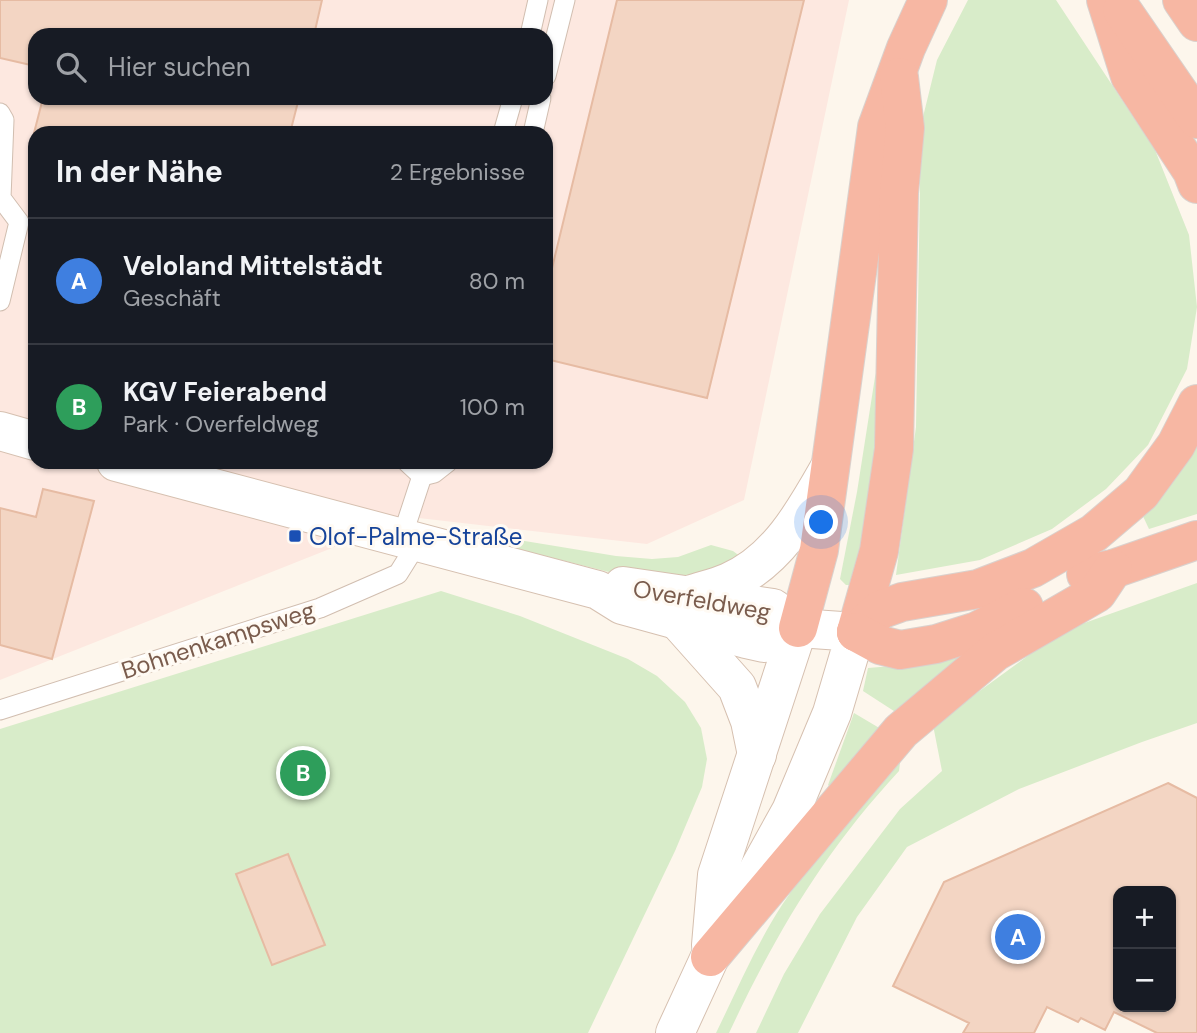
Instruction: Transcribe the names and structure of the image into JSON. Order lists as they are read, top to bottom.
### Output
{
  "streets": {
    "street": ["Overfeldweg"],
    "lane": ["Bohnenkampsweg"]
  },
  "crossings": [
    ["Overfeldweg", "Bohnenkampsweg"]
  ],
  "places": {
    "transit": ["Olof-Palme-Straße"]
  },
  "page": {
    "search": "Hier suchen",
    "heading": ["In der Nähe", "2 Ergebnisse"],
    "list": [
      {
        "mark": "A",
        "name": "Veloland Mittelstädt",
        "note": "Geschäft",
        "value": "80 m"
      },
      {
        "mark": "B",
        "name": "KGV Feierabend",
        "note": "Park · Overfeldweg",
        "value": "100 m"
      }
    ],
    "pins": ["B", "A"],
    "map_buttons": ["+", "−"]
  }
}
